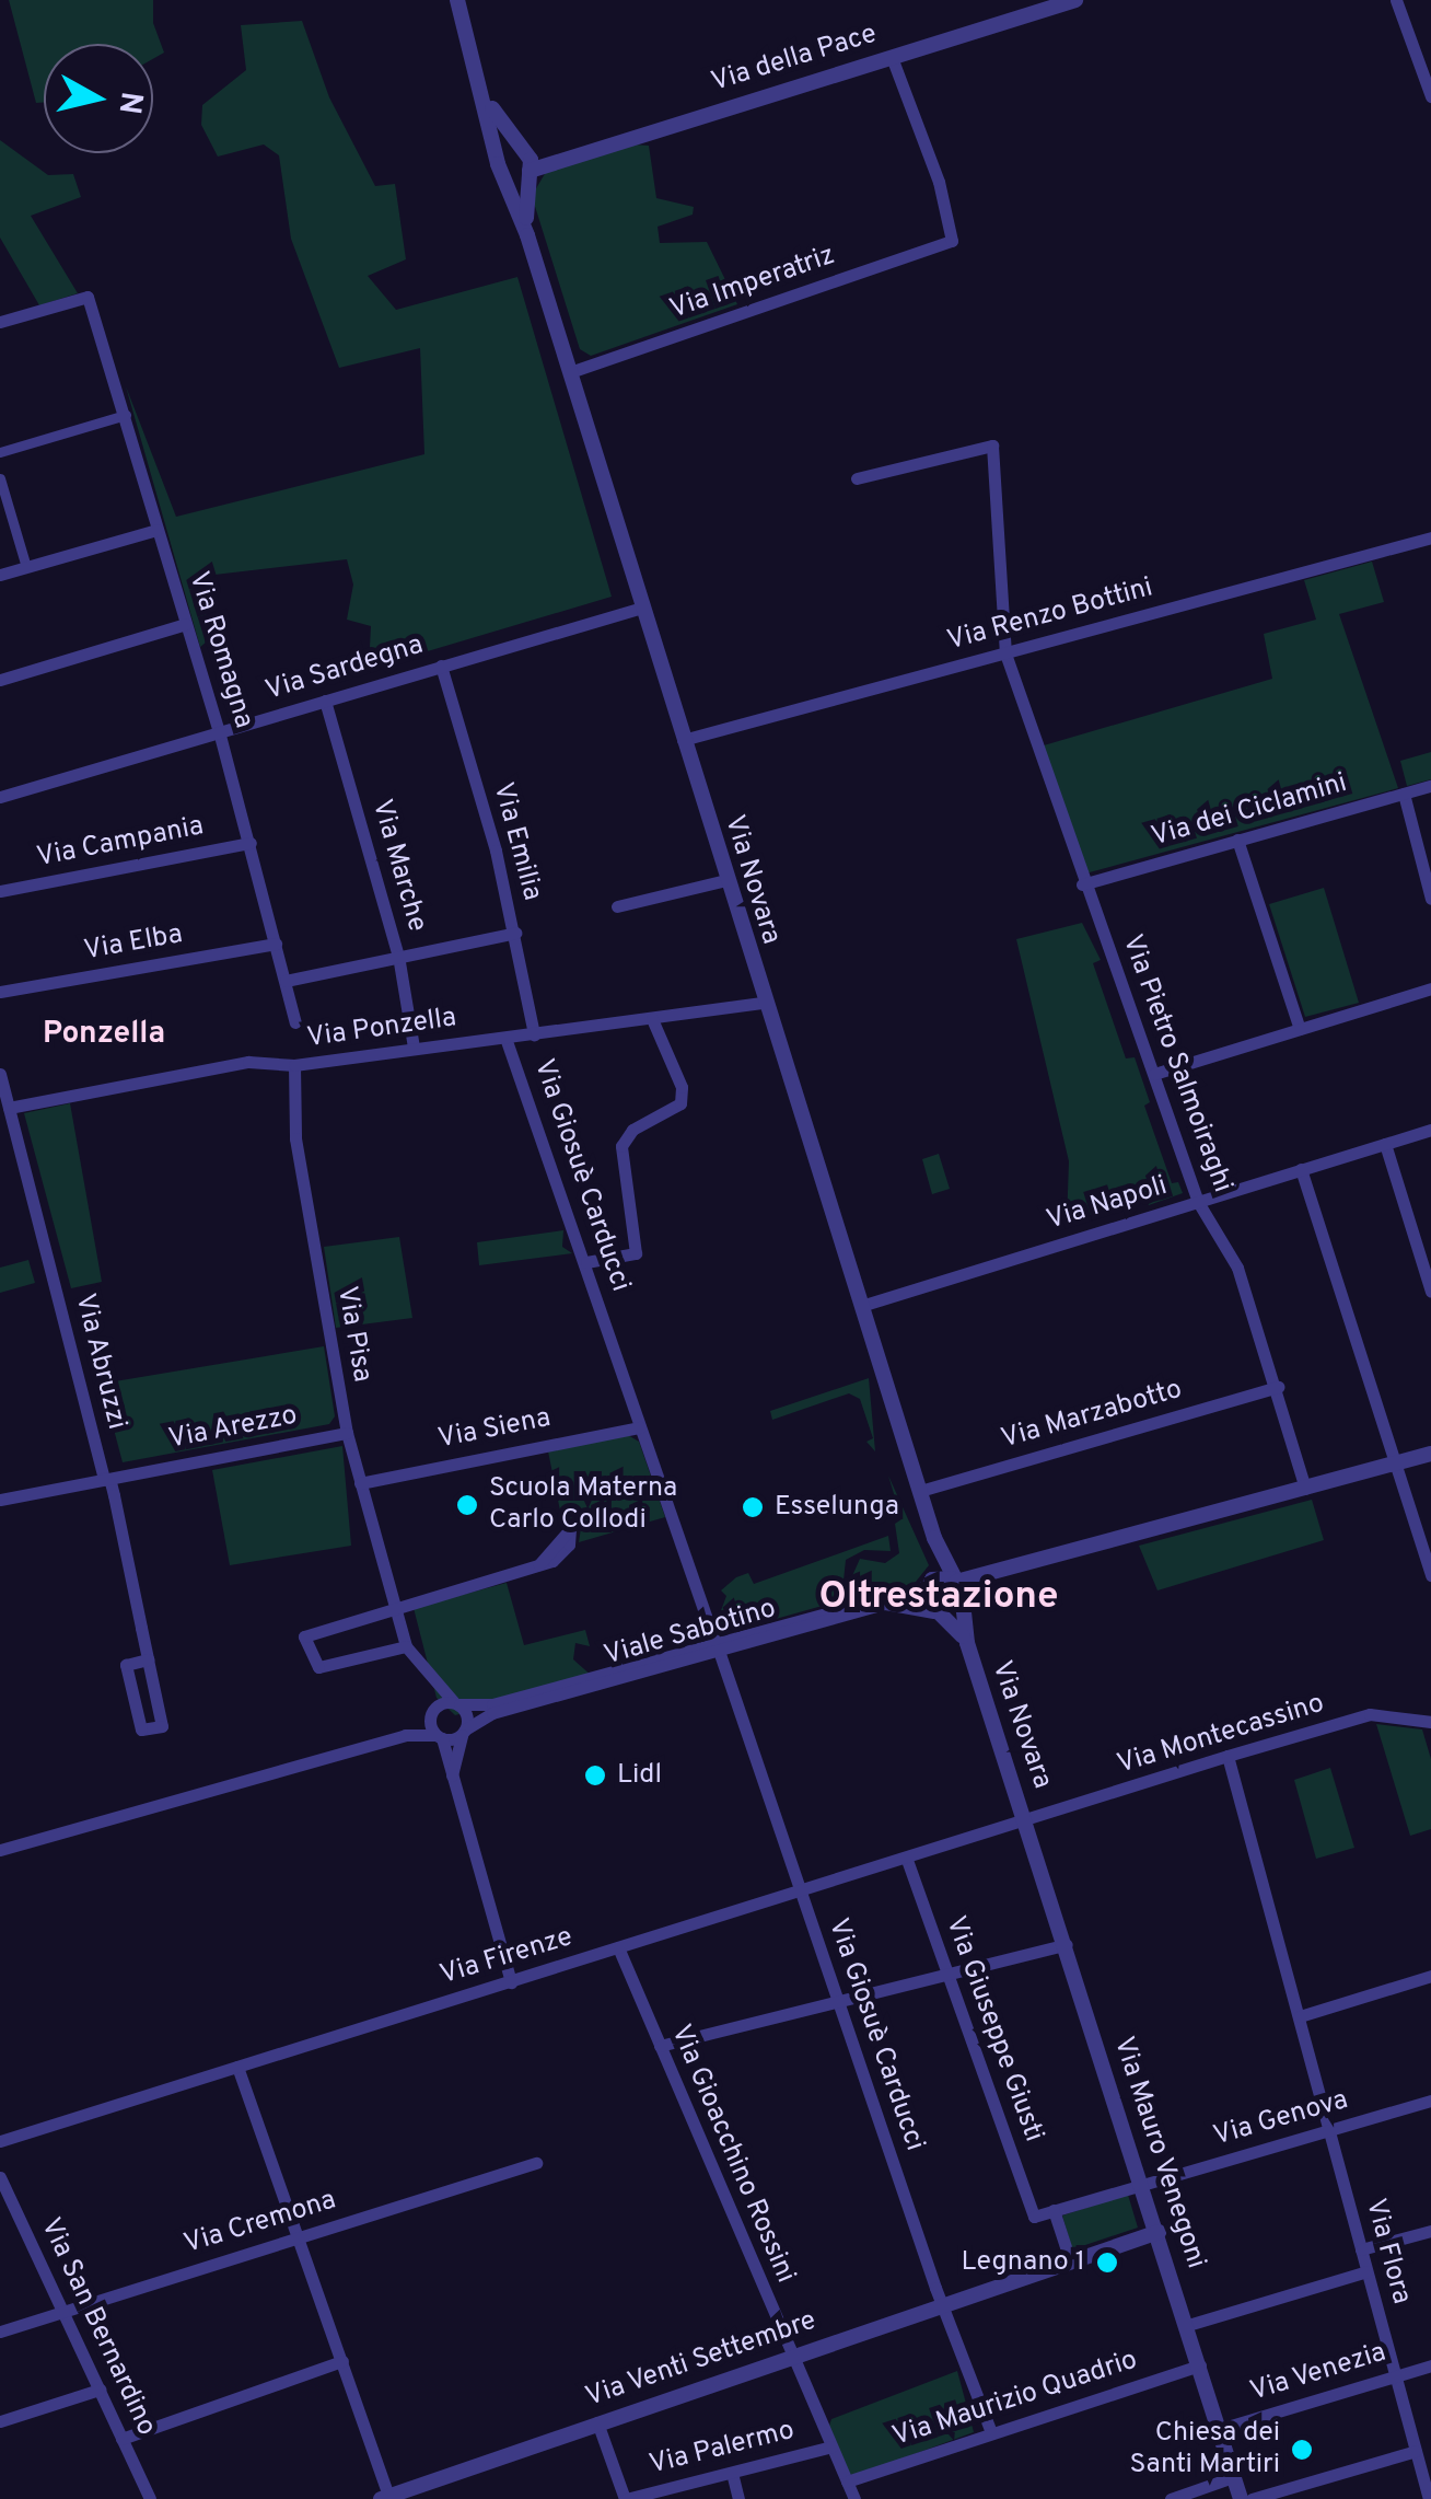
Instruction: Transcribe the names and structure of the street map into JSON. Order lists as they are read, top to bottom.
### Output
{
  "streets": {
    "street": [
      "Via della Pace",
      "Via Imperatriz",
      "Via Renzo Bottini",
      "Via Romagna",
      "Via Sardegna",
      "Via dei Ciclamini",
      "Via Emilia",
      "Via Campania",
      "Via Marche",
      "Via Novara",
      "Via Elba",
      "Via Ponzella",
      "Via Pietro Salmoiraghi",
      "Via Giosuè Carducci",
      "Via Napoli",
      "Via Pisa",
      "Via Abruzzi",
      "Via Marzabotto",
      "Via Arezzo",
      "Via Siena",
      "Viale Sabotino",
      "Via Montecassino",
      "Via Firenze",
      "Via Giuseppe Giusti",
      "Via Genova",
      "Via Mauro Venegoni",
      "Via Gioacchino Rossini",
      "Via Cremona",
      "Via Flora",
      "Via San Bernardino",
      "Via Venti Settembre",
      "Via Venezia",
      "Via Maurizio Quadrio",
      "Via Palermo"
    ]
  },
  "crossings": [
    ["Via della Pace", "Via Imperatriz"],
    ["Via della Pace", "Via Novara"],
    ["Via Imperatriz", "Via Novara"],
    ["Via Renzo Bottini", "Via Novara"],
    ["Via Renzo Bottini", "Via Pietro Salmoiraghi"],
    ["Via Romagna", "Via Sardegna"],
    ["Via Romagna", "Via Campania"],
    ["Via Romagna", "Via Elba"],
    ["Via Sardegna", "Via Emilia"],
    ["Via Sardegna", "Via Marche"],
    ["Via Sardegna", "Via Novara"],
    ["Via dei Ciclamini", "Via Pietro Salmoiraghi"],
    ["Via Emilia", "Via Ponzella"],
    ["Via Marche", "Via Ponzella"],
    ["Via Novara", "Via Ponzella"],
    ["Via Novara", "Via Napoli"],
    ["Via Novara", "Via Marzabotto"],
    ["Via Novara", "Viale Sabotino"],
    ["Via Novara", "Via Montecassino"],
    ["Via Novara", "Via Firenze"],
    ["Via Novara", "Via Mauro Venegoni"],
    ["Via Ponzella", "Via Giosuè Carducci"],
    ["Via Ponzella", "Via Pisa"],
    ["Via Ponzella", "Via Abruzzi"],
    ["Via Pietro Salmoiraghi", "Via Napoli"],
    ["Via Pietro Salmoiraghi", "Via Marzabotto"],
    ["Via Giosuè Carducci", "Via Siena"],
    ["Via Giosuè Carducci", "Viale Sabotino"],
    ["Via Giosuè Carducci", "Via Firenze"],
    ["Via Giosuè Carducci", "Via Venti Settembre"],
    ["Via Giosuè Carducci", "Via Maurizio Quadrio"],
    ["Via Pisa", "Via Arezzo"],
    ["Via Pisa", "Via Siena"],
    ["Via Pisa", "Viale Sabotino"],
    ["Via Abruzzi", "Via Arezzo"],
    ["Via Montecassino", "Via Firenze"],
    ["Via Montecassino", "Via Mauro Venegoni"],
    ["Via Montecassino", "Via Flora"],
    ["Via Firenze", "Via Giuseppe Giusti"],
    ["Via Firenze", "Via Mauro Venegoni"],
    ["Via Firenze", "Via Gioacchino Rossini"],
    ["Via Giuseppe Giusti", "Via Genova"],
    ["Via Genova", "Via Mauro Venegoni"],
    ["Via Genova", "Via Flora"],
    ["Via Mauro Venegoni", "Via Venti Settembre"],
    ["Via Mauro Venegoni", "Via Venezia"],
    ["Via Mauro Venegoni", "Via Maurizio Quadrio"],
    ["Via Gioacchino Rossini", "Via Venti Settembre"],
    ["Via Gioacchino Rossini", "Via Maurizio Quadrio"],
    ["Via Gioacchino Rossini", "Via Palermo"],
    ["Via Cremona", "Via San Bernardino"],
    ["Via Flora", "Via Venezia"]
  ],
  "districts": ["Ponzella", "Oltrestazione"],
  "places": [
    "Scuola Materna Carlo Collodi",
    "Esselunga",
    "Lidl",
    "Legnano 1",
    "Chiesa dei Santi Martiri"
  ],
  "north": "right"
}
